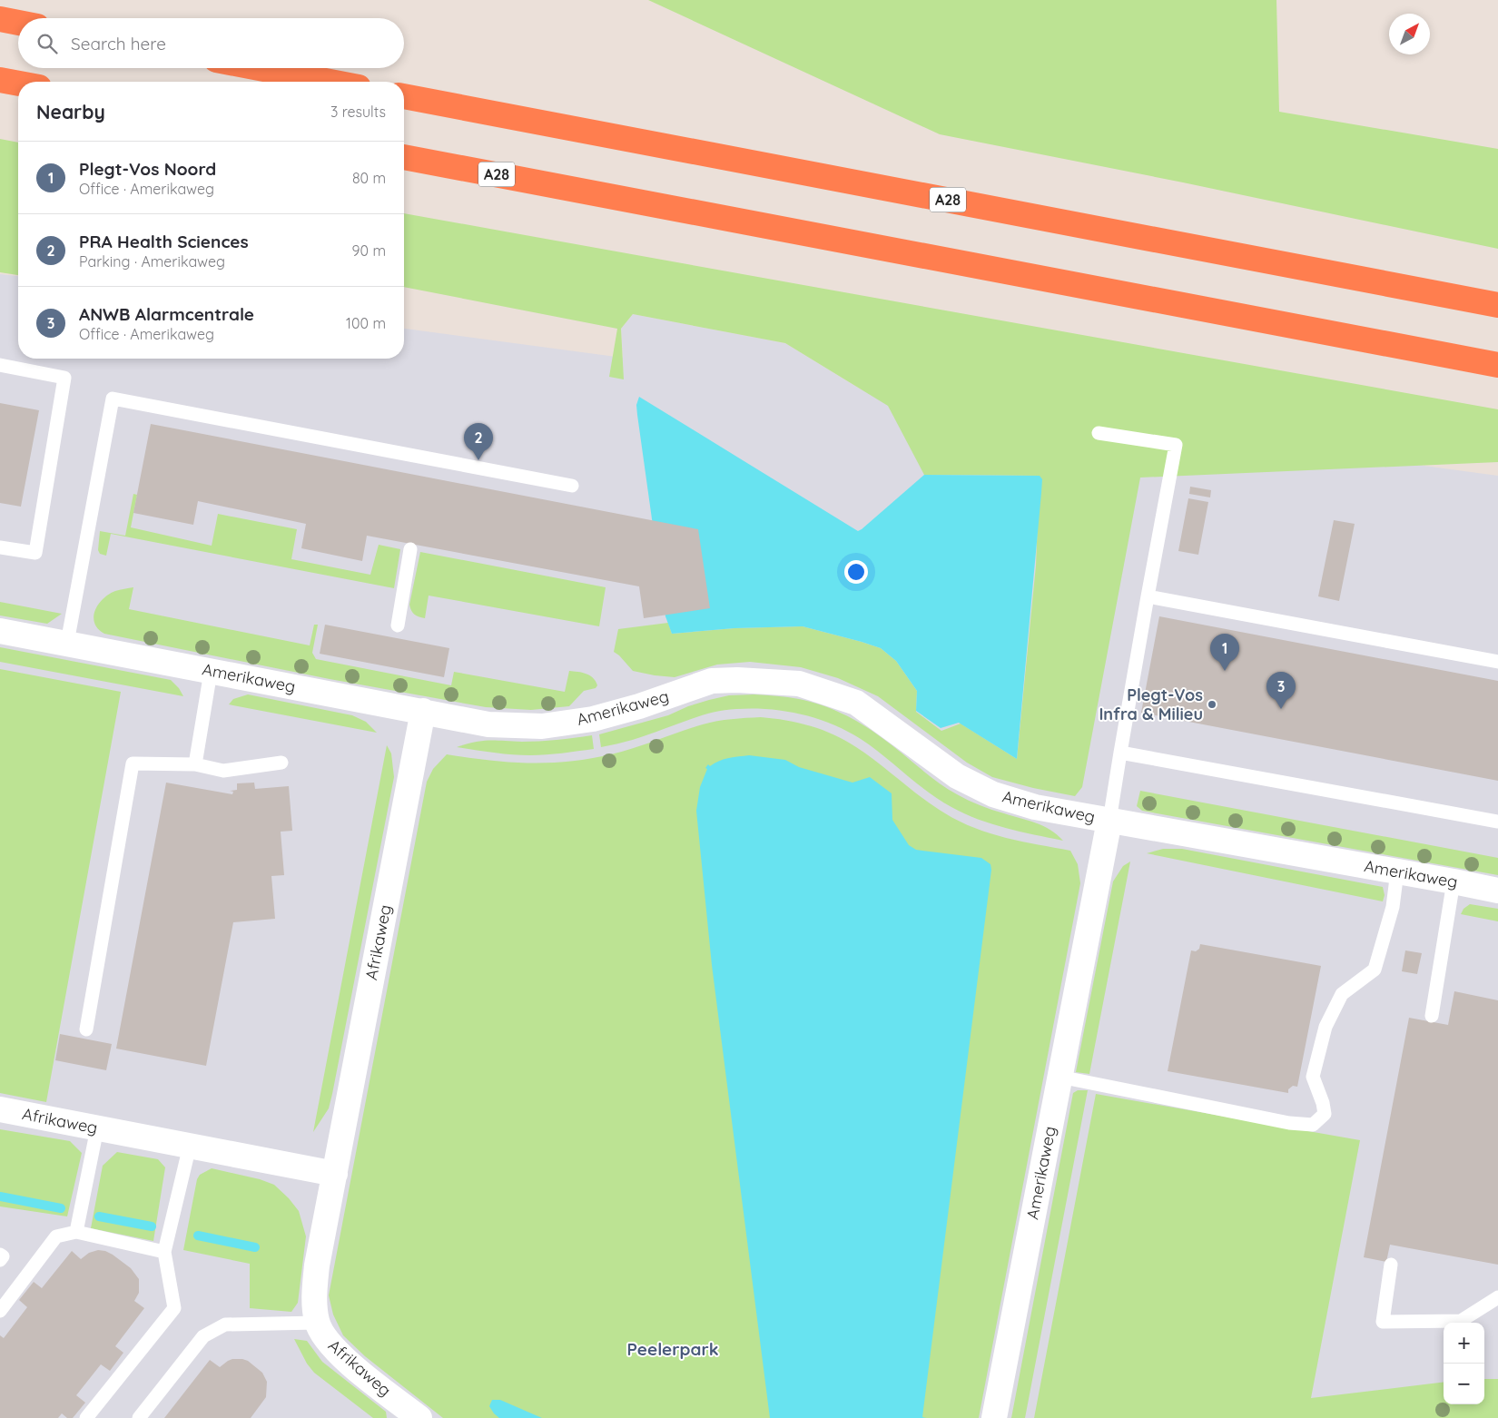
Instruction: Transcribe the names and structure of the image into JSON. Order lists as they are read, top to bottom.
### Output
{
  "streets": {
    "highway": ["A28"],
    "street": ["Amerikaweg", "Afrikaweg"]
  },
  "crossings": [
    ["Amerikaweg", "Afrikaweg"]
  ],
  "districts": ["Peelerpark"],
  "places": ["Plegt-Vos Infra & Milieu"],
  "north": "top right",
  "page": {
    "search": "Search here",
    "heading": ["Nearby", "3 results"],
    "list": [
      {
        "mark": "1",
        "name": "Plegt-Vos Noord",
        "note": "Office · Amerikaweg",
        "value": "80 m"
      },
      {
        "mark": "2",
        "name": "PRA Health Sciences",
        "note": "Parking · Amerikaweg",
        "value": "90 m"
      },
      {
        "mark": "3",
        "name": "ANWB Alarmcentrale",
        "note": "Office · Amerikaweg",
        "value": "100 m"
      }
    ],
    "pins": ["2", "1", "3"],
    "map_buttons": ["+", "−"]
  }
}
